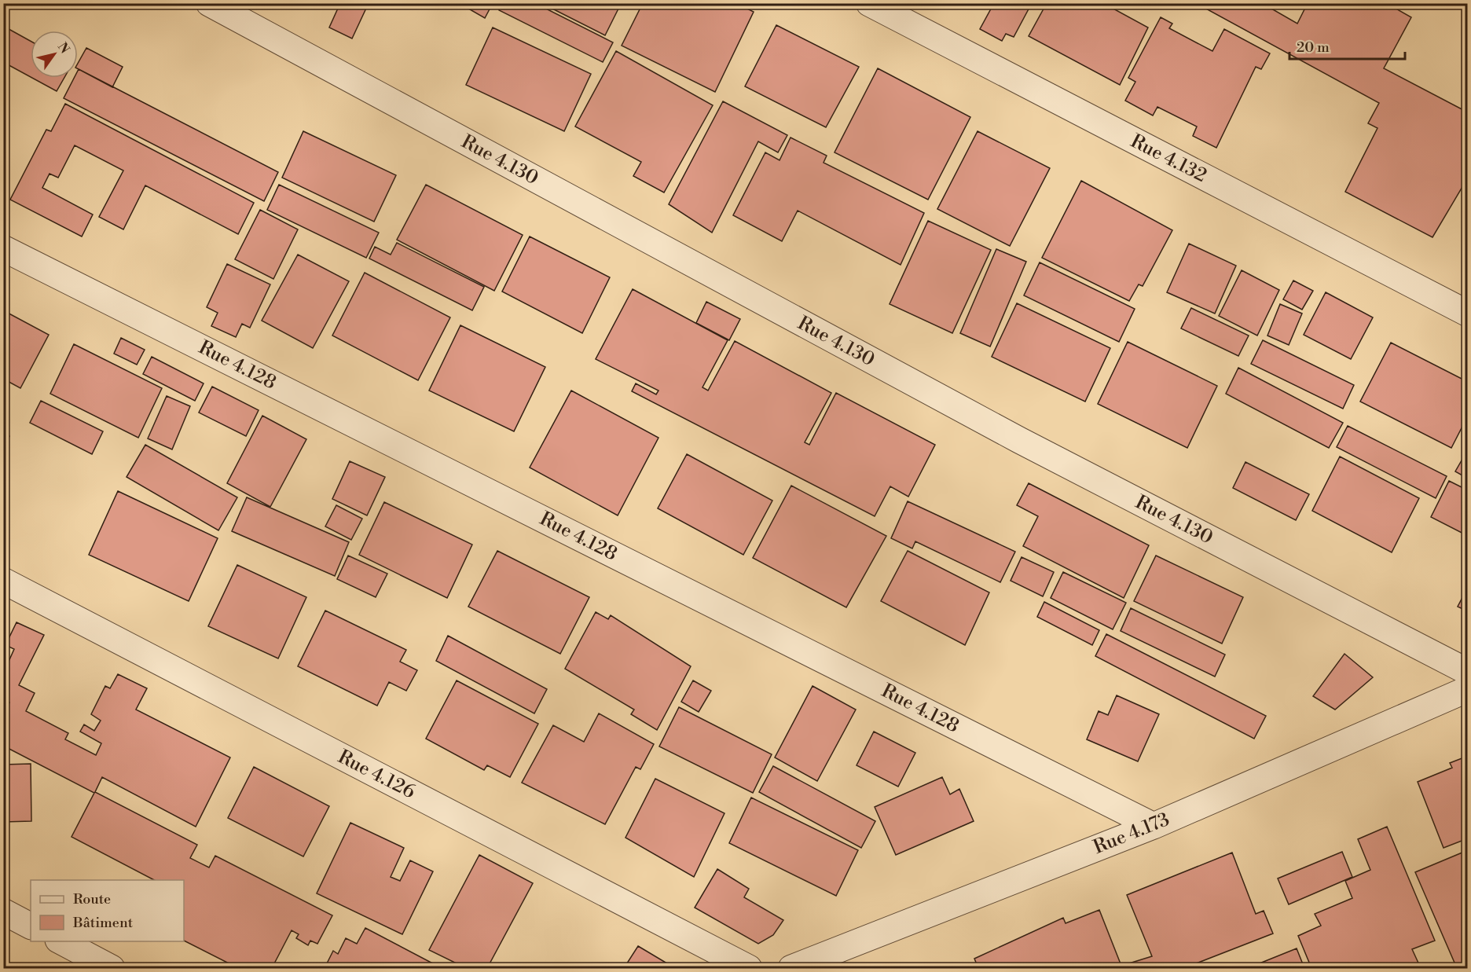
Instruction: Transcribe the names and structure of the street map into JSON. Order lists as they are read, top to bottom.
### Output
{
  "streets": {
    "street": [
      "Rue 4.132",
      "Rue 4.130",
      "Rue 4.128",
      "Rue 4.126",
      "Rue 4.173"
    ]
  },
  "crossings": [
    ["Rue 4.128", "Rue 4.173"]
  ],
  "legend": ["Route", "Bâtiment"],
  "scale_bar": "20 m",
  "north": "top right"
}
